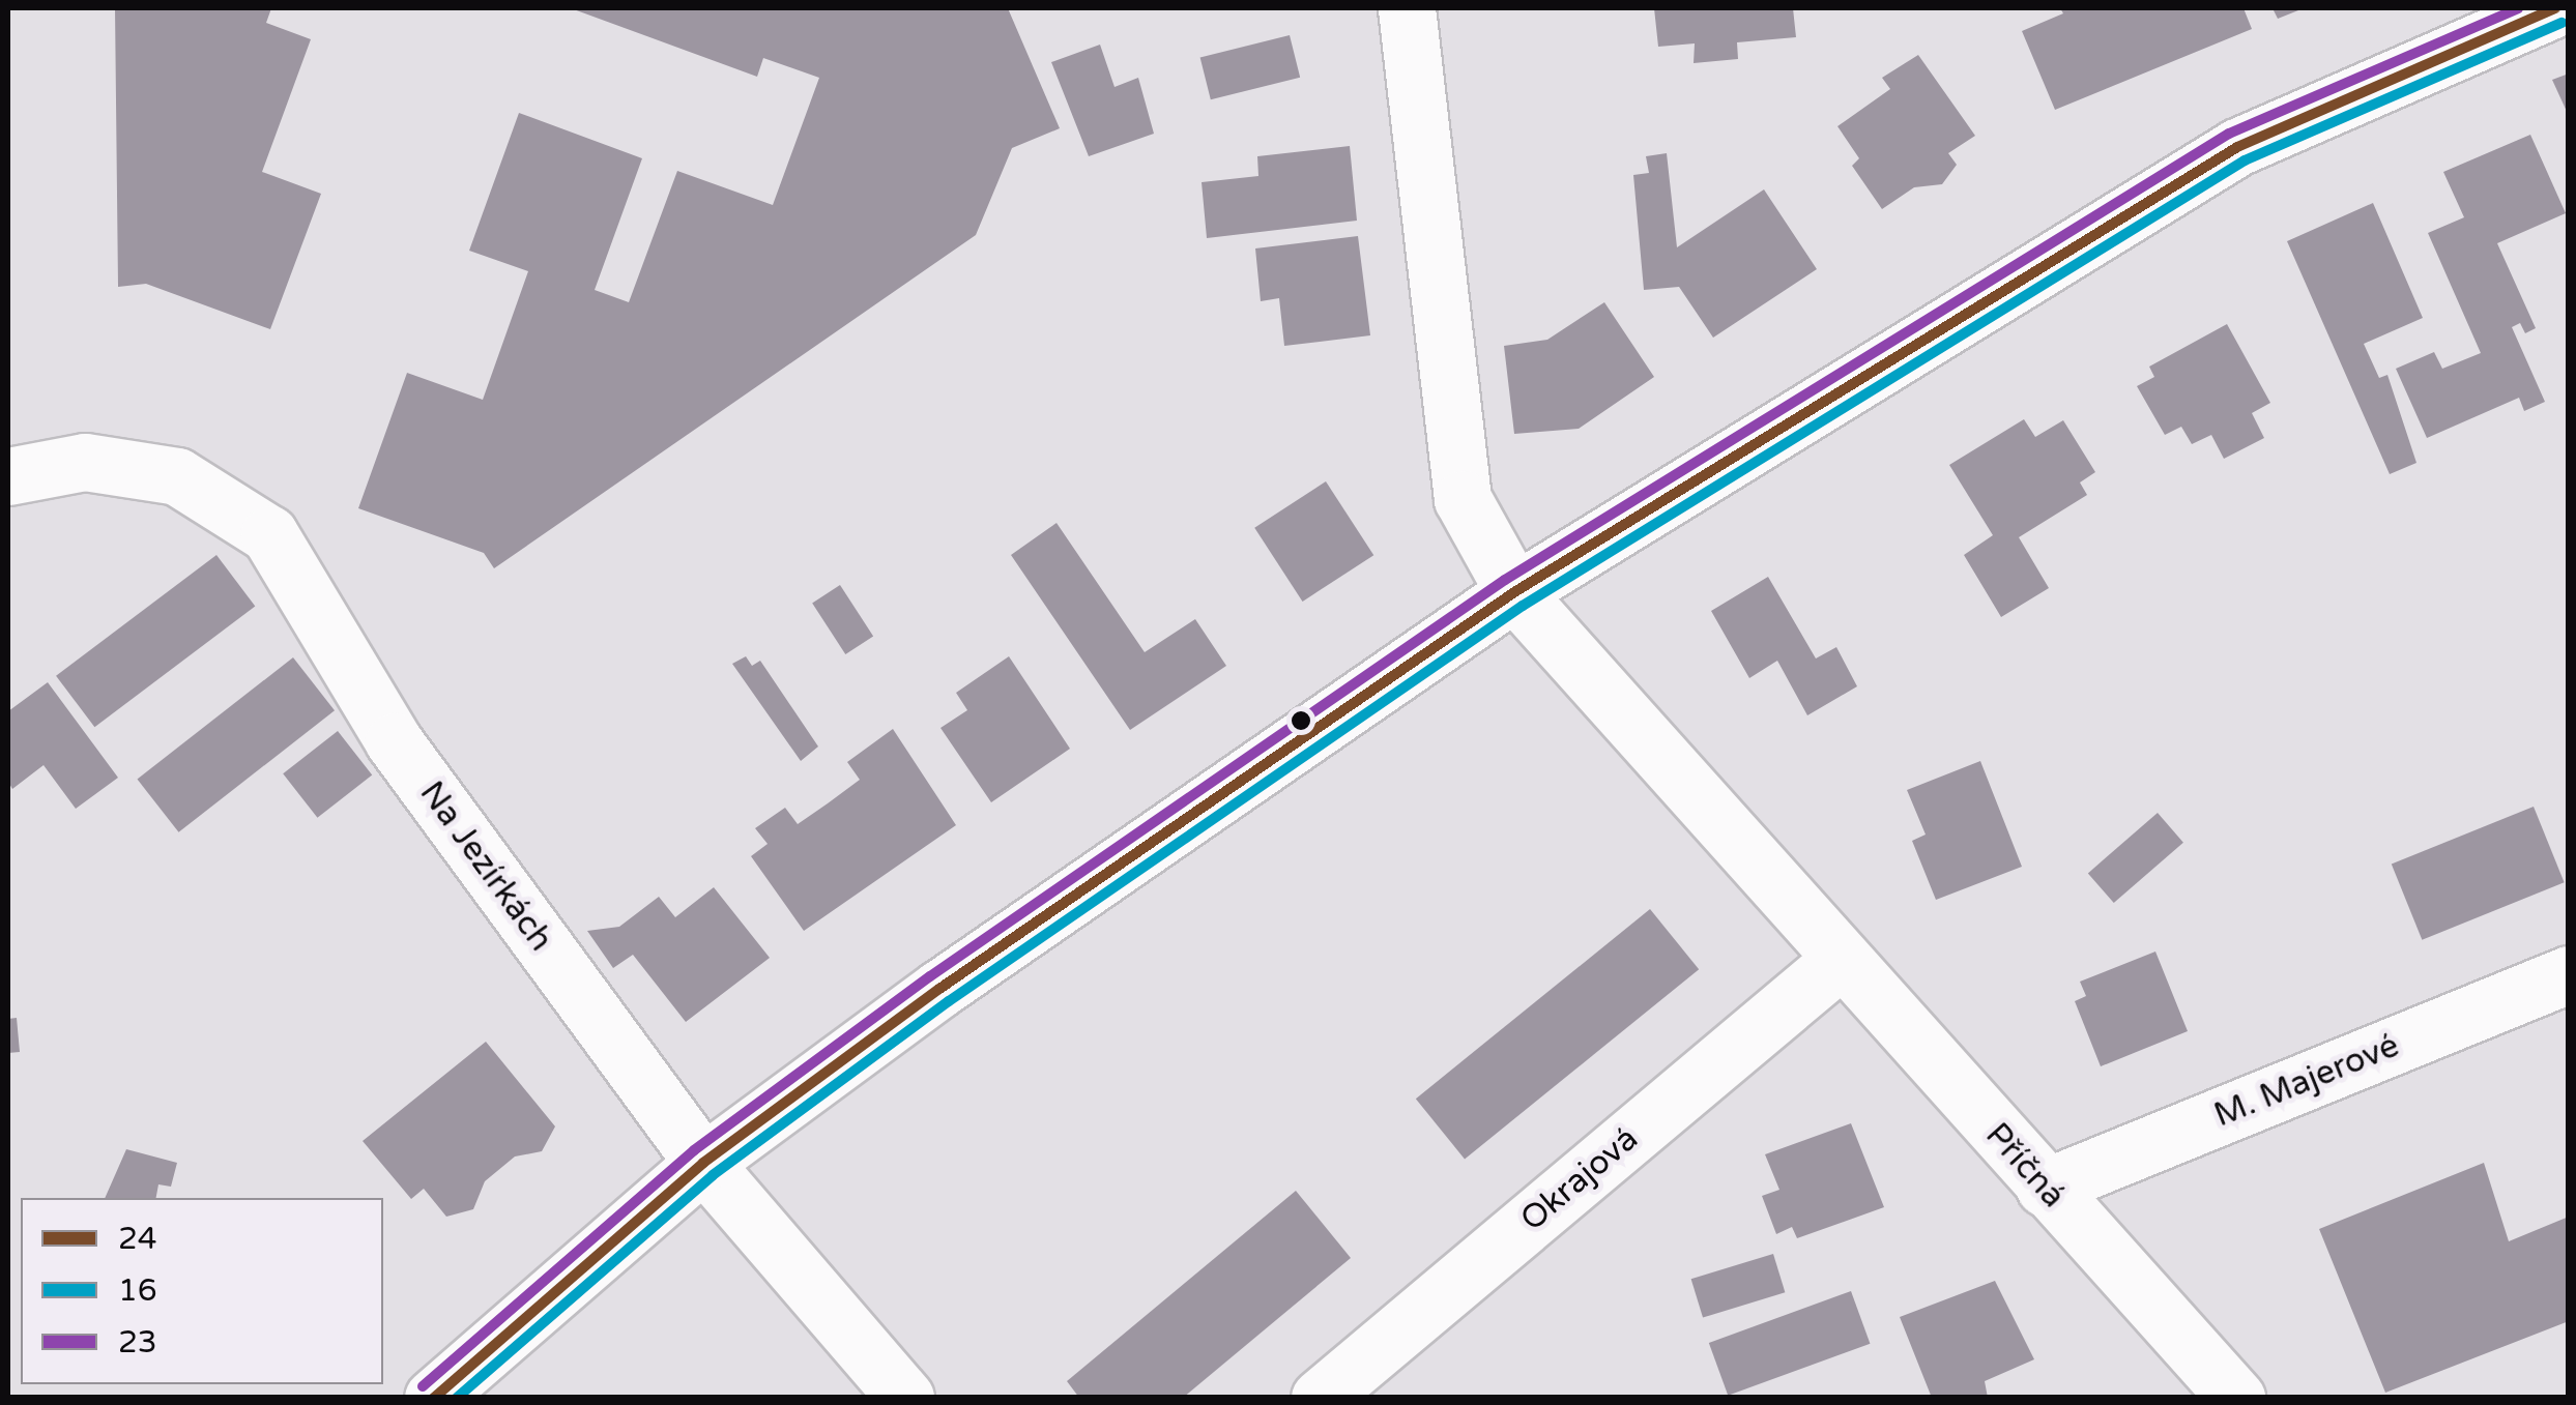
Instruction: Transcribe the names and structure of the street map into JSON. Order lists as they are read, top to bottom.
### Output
{
  "streets": {
    "street": [
      "Na Jezírkách",
      "M. Majerové",
      "Příčná",
      "Okrajová"
    ]
  },
  "crossings": [
    ["M. Majerové", "Příčná"],
    ["Příčná", "Okrajová"]
  ],
  "lines": ["transit line 24", "transit line 23", "transit line 16"],
  "legend": ["24", "16", "23"]
}
